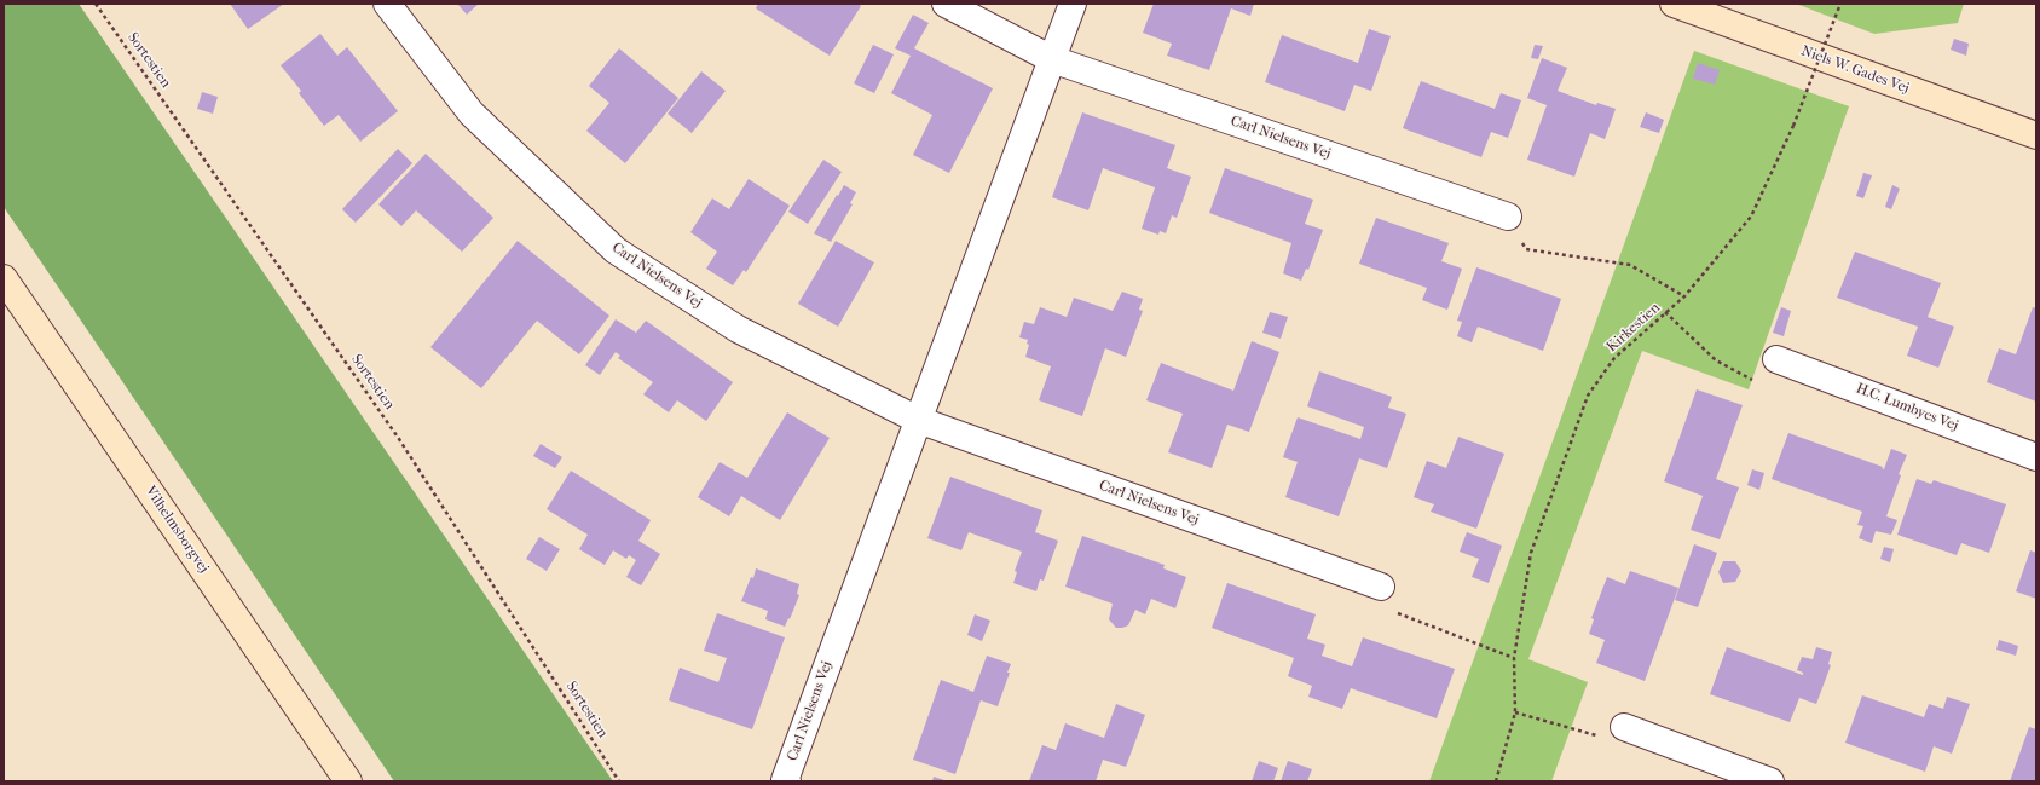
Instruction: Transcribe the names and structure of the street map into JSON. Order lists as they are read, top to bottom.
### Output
{
  "streets": {
    "street": [
      "Niels W. Gades Vej",
      "Carl Nielsens Vej",
      "H.C. Lumbyes Vej",
      "Vilhelmsborgvej"
    ],
    "path": ["Sortestien", "Kirkestien"]
  }
}
